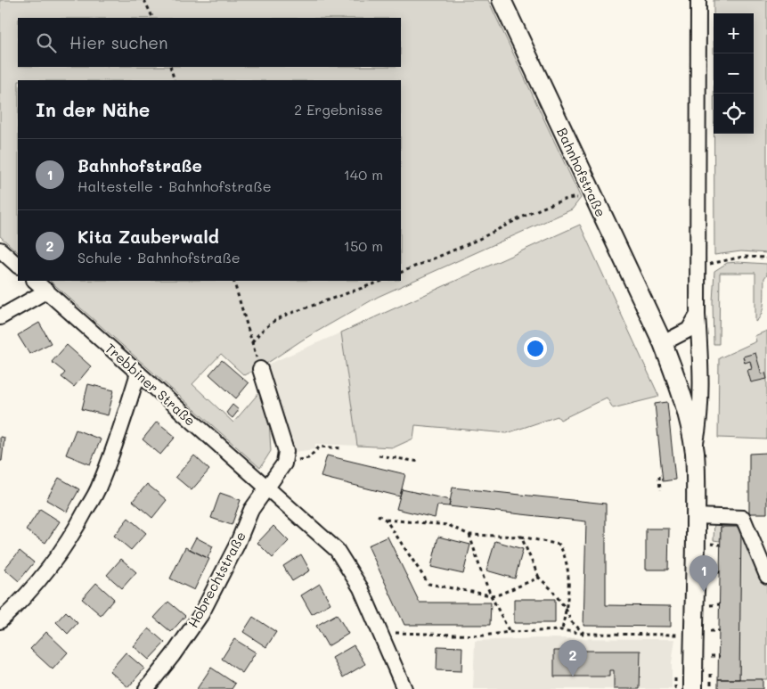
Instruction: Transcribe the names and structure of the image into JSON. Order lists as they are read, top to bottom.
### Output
{
  "streets": {
    "main road": ["Bahnhofstraße"],
    "street": ["Trebbiner Straße", "Hobrechtstraße"]
  },
  "crossings": [
    ["Trebbiner Straße", "Hobrechtstraße"]
  ],
  "page": {
    "map_buttons": ["+", "−"],
    "search": "Hier suchen",
    "heading": ["In der Nähe", "2 Ergebnisse"],
    "list": [
      {
        "mark": "1",
        "name": "Bahnhofstraße",
        "note": "Haltestelle · Bahnhofstraße",
        "value": "140 m"
      },
      {
        "mark": "2",
        "name": "Kita Zauberwald",
        "note": "Schule · Bahnhofstraße",
        "value": "150 m"
      }
    ],
    "pins": ["1", "2"]
  }
}
